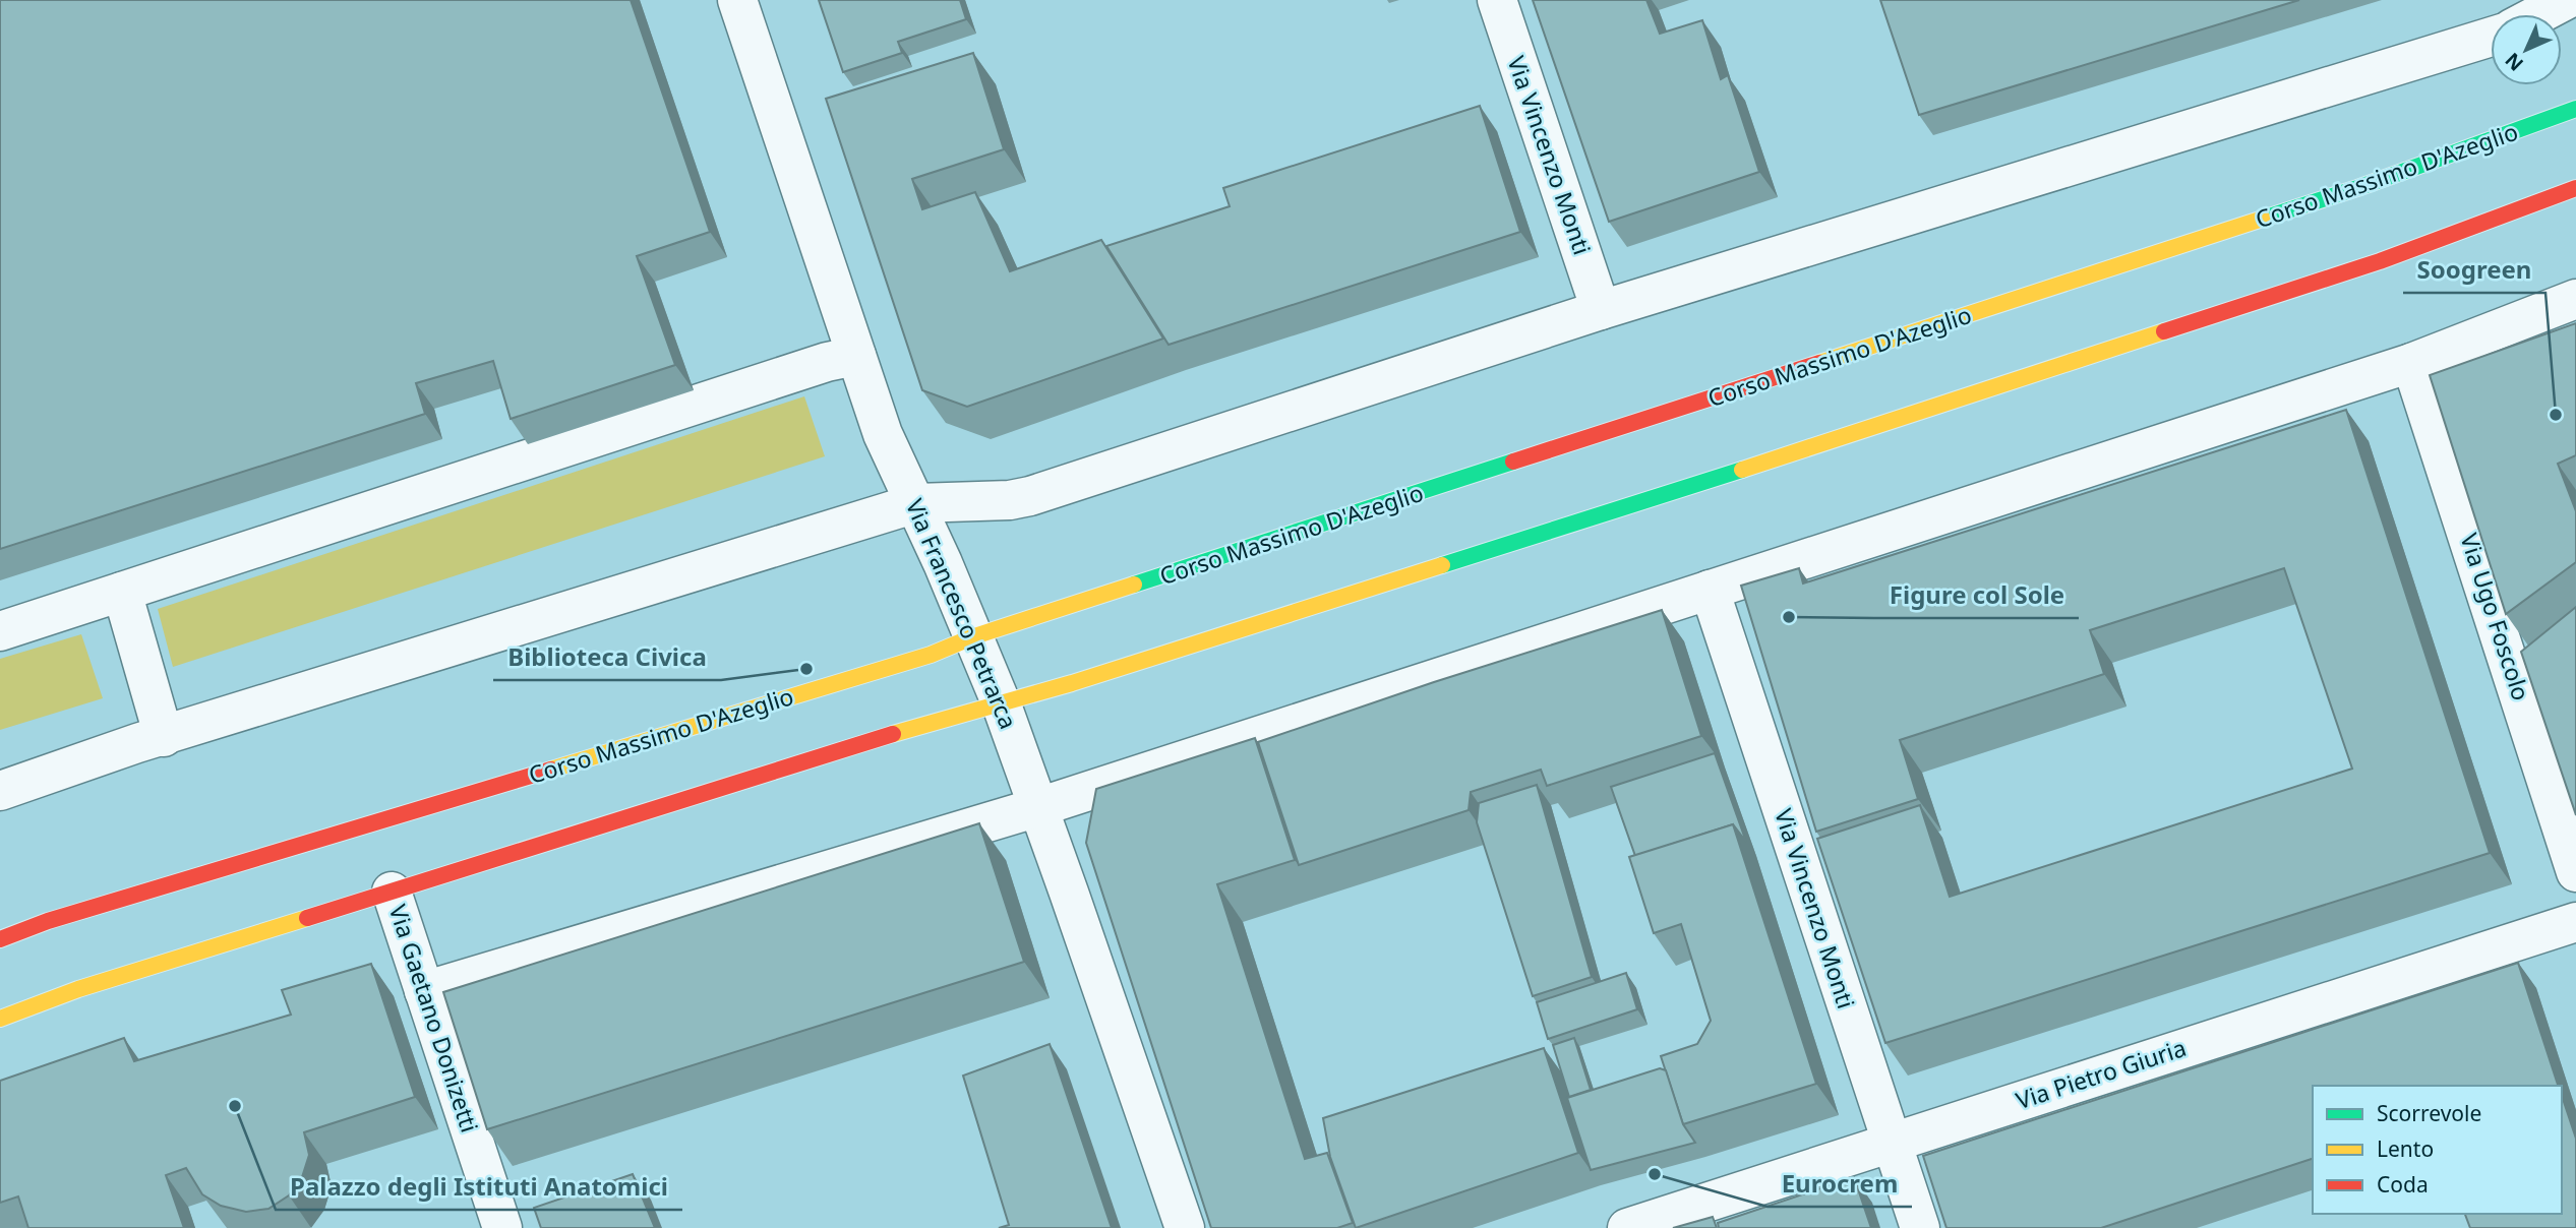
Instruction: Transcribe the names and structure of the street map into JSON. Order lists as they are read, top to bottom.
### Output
{
  "streets": {
    "main road": ["Corso Massimo D'Azeglio"],
    "street": [
      "Via Vincenzo Monti",
      "Via Francesco Petrarca",
      "Via Ugo Foscolo",
      "Via Gaetano Donizetti",
      "Via Pietro Giuria"
    ]
  },
  "crossings": [
    ["Via Vincenzo Monti", "Via Pietro Giuria"],
    ["Corso Massimo D'Azeglio", "Via Francesco Petrarca"]
  ],
  "places": [
    "Soogreen",
    "Figure col Sole",
    "Biblioteca Civica",
    "Palazzo degli Istituti Anatomici",
    "Eurocrem"
  ],
  "legend": ["Scorrevole", "Lento", "Coda"],
  "north": "bottom left"
}
